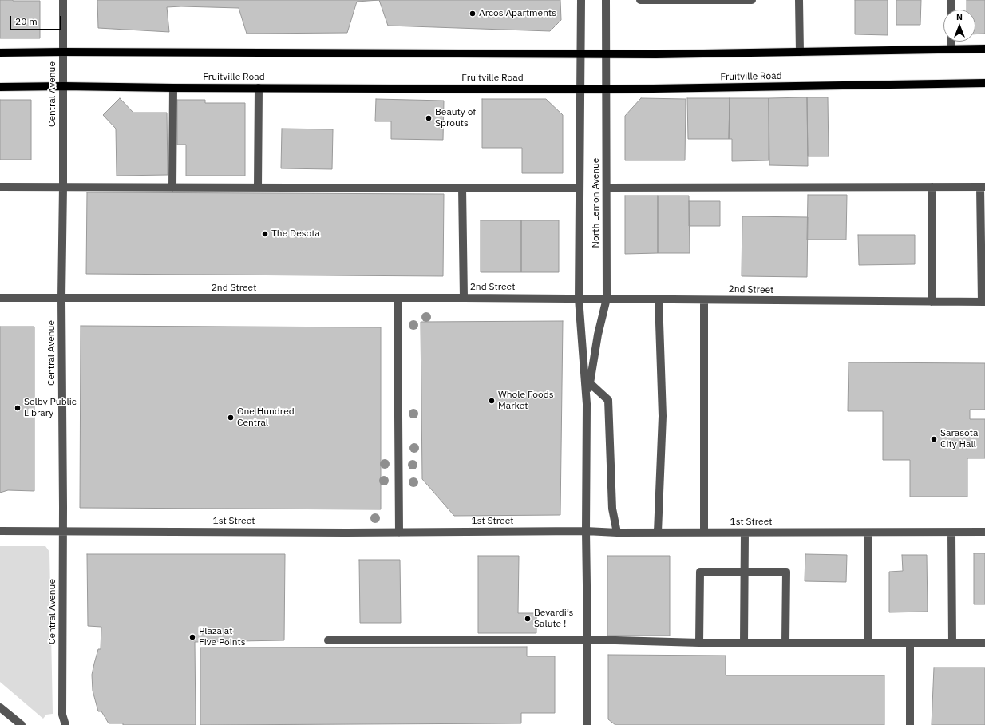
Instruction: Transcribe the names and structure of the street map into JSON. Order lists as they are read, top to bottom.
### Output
{
  "streets": {
    "main road": ["Fruitville Road"],
    "street": [
      "Central Avenue",
      "North Lemon Avenue",
      "2nd Street",
      "1st Street"
    ]
  },
  "crossings": [
    ["Fruitville Road", "Central Avenue"],
    ["Fruitville Road", "North Lemon Avenue"],
    ["Central Avenue", "2nd Street"],
    ["Central Avenue", "1st Street"],
    ["North Lemon Avenue", "2nd Street"]
  ],
  "places": [
    "Arcos Apartments",
    "Beauty of Sprouts",
    "The Desota",
    "Whole Foods Market",
    "Selby Public Library",
    "One Hundred Central",
    "Sarasota City Hall",
    "Bevardi’s Salute !",
    "Plaza at Five Points"
  ],
  "scale_bar": "20 m",
  "north": "top"
}
